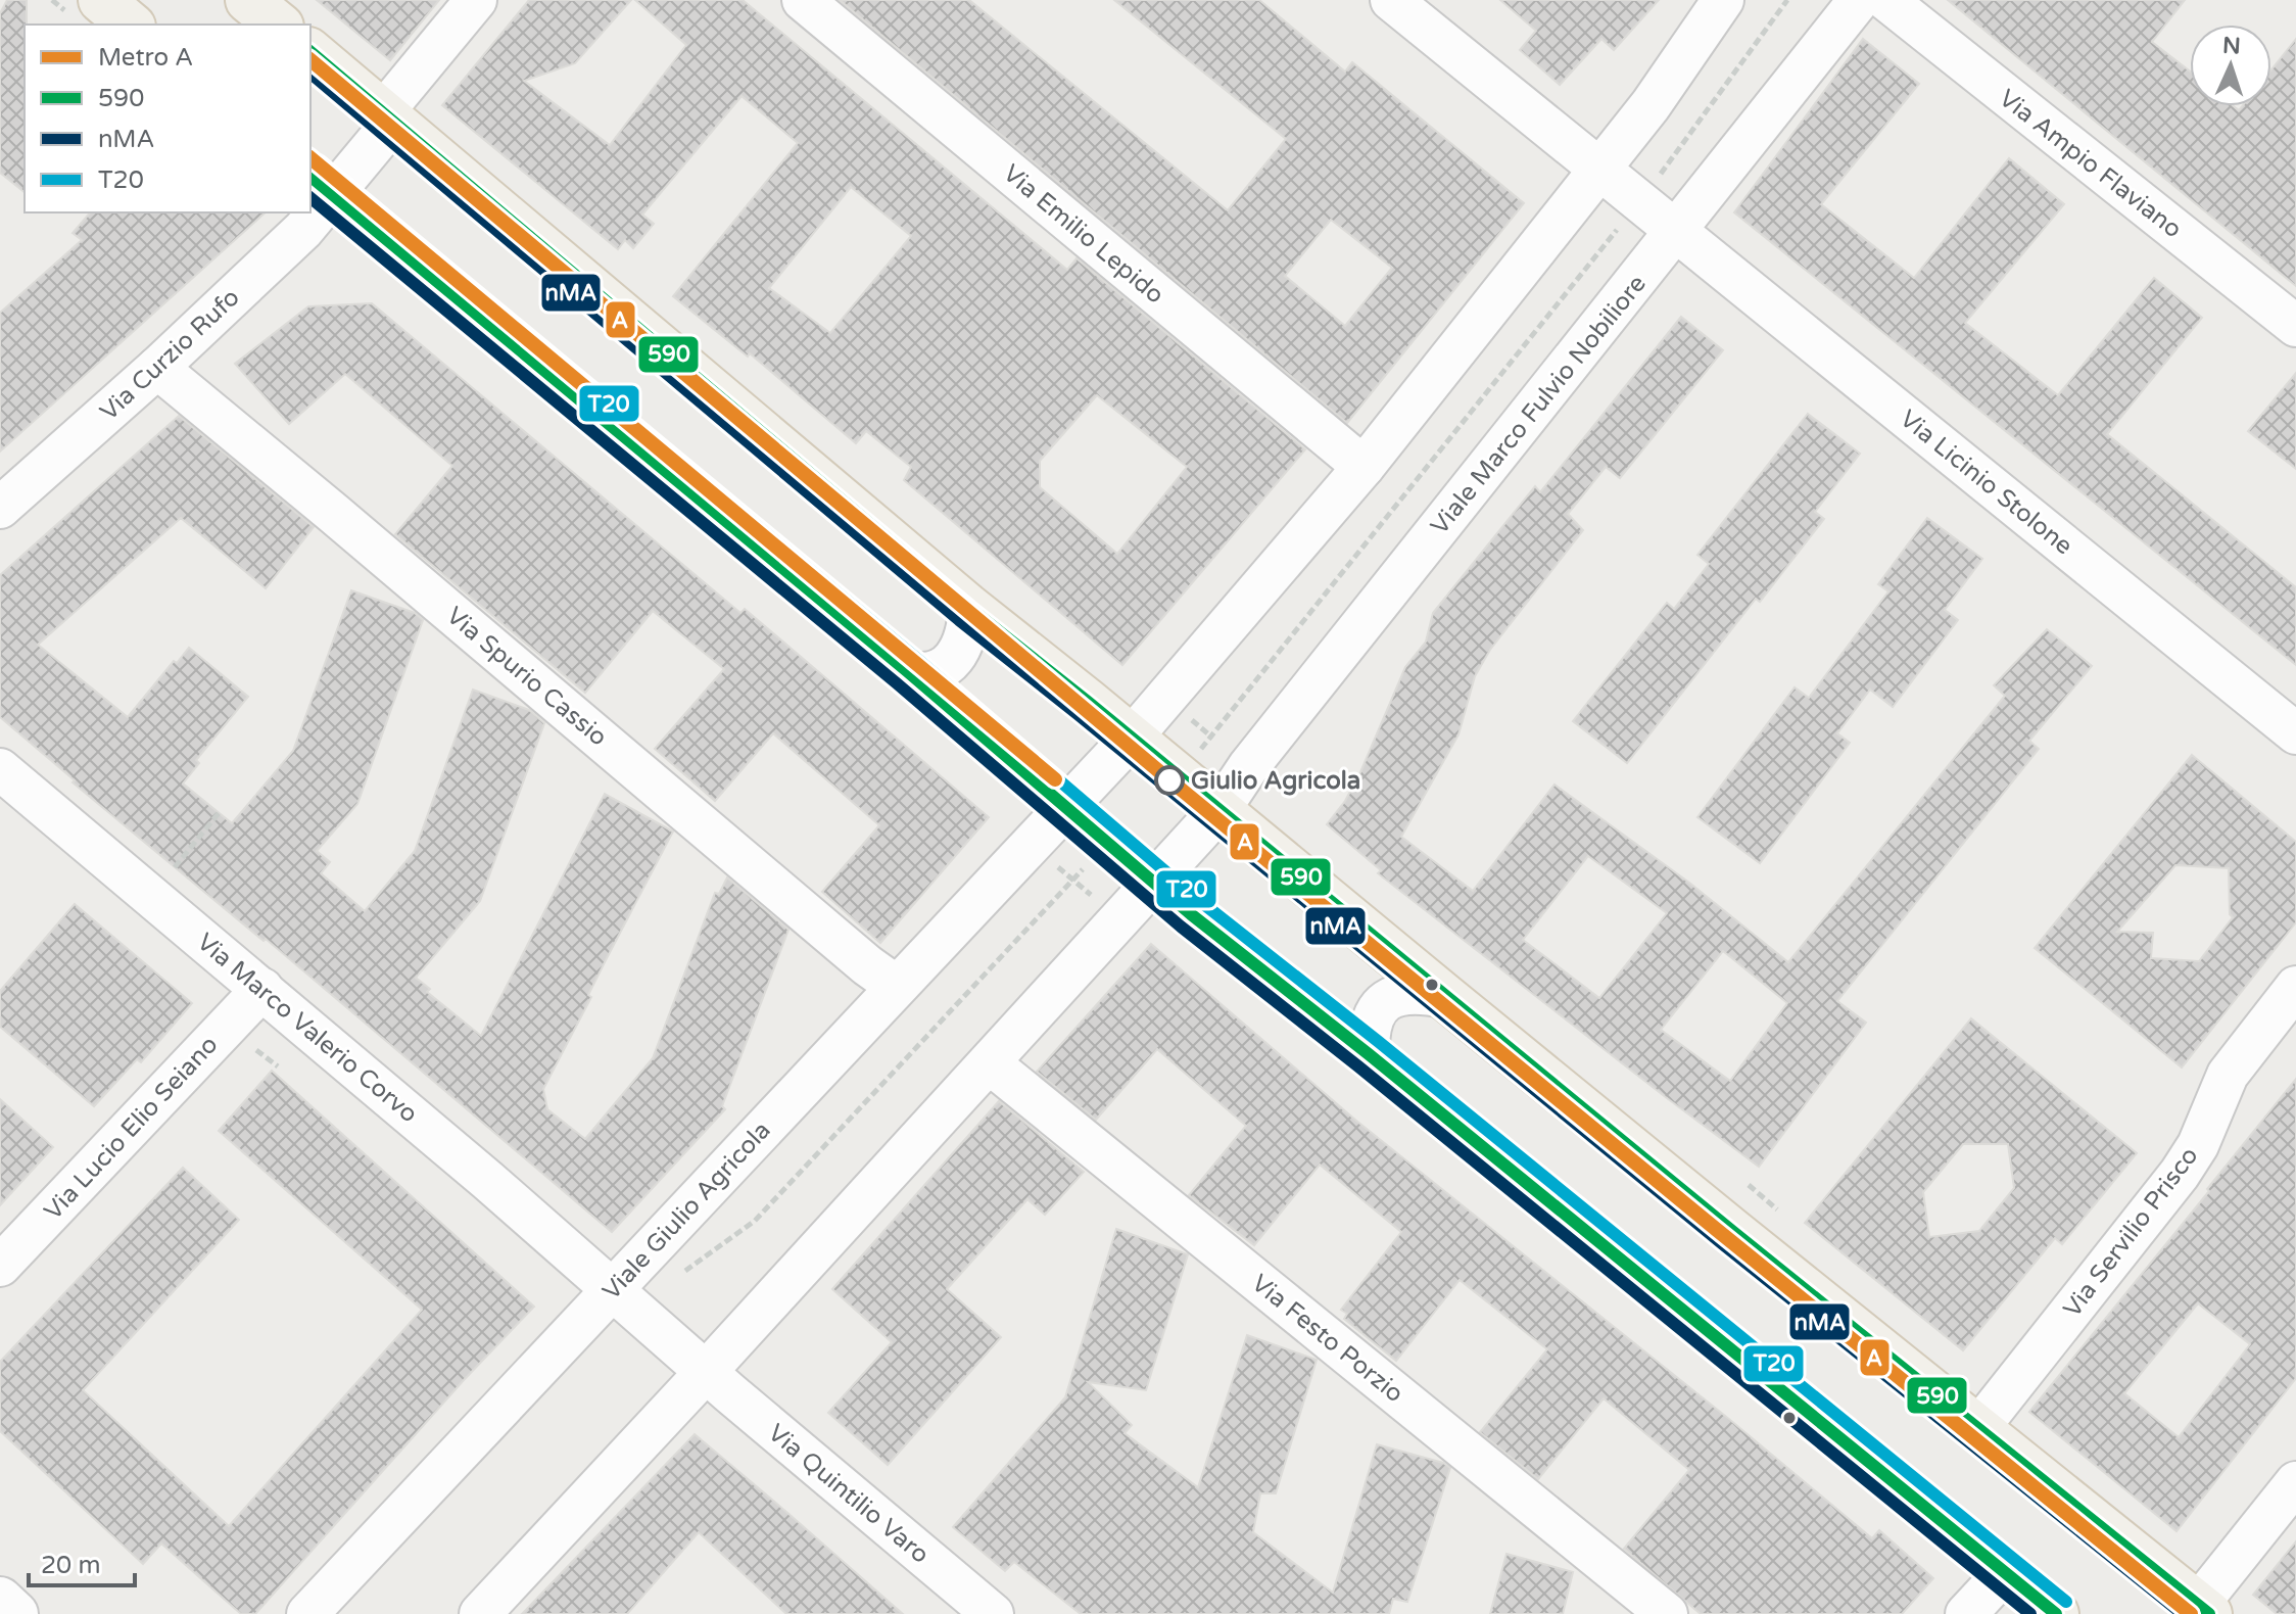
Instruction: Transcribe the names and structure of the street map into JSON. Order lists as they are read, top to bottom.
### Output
{
  "streets": {
    "street": [
      "Via Ampio Flaviano",
      "Via Emilio Lepido",
      "Via Curzio Rufo",
      "Viale Marco Fulvio Nobiliore",
      "Via Licinio Stolone",
      "Via Spurio Cassio",
      "Via Marco Valerio Corvo",
      "Via Lucio Elio Seiano",
      "Viale Giulio Agricola",
      "Via Servilio Prisco",
      "Via Festo Porzio",
      "Via Quintilio Varo"
    ]
  },
  "crossings": [
    ["Via Curzio Rufo", "Via Spurio Cassio"],
    ["Viale Marco Fulvio Nobiliore", "Via Licinio Stolone"],
    ["Via Spurio Cassio", "Viale Giulio Agricola"],
    ["Via Marco Valerio Corvo", "Via Lucio Elio Seiano"],
    ["Via Marco Valerio Corvo", "Viale Giulio Agricola"],
    ["Via Marco Valerio Corvo", "Via Quintilio Varo"]
  ],
  "places": ["Giulio Agricola"],
  "lines": [
    "transit line 590",
    "metro line A",
    "transit line nMA",
    "transit line T20"
  ],
  "legend": [
    "Metro A",
    "590",
    "nMA",
    "T20"
  ],
  "scale_bar": "20 m",
  "north": "top"
}
